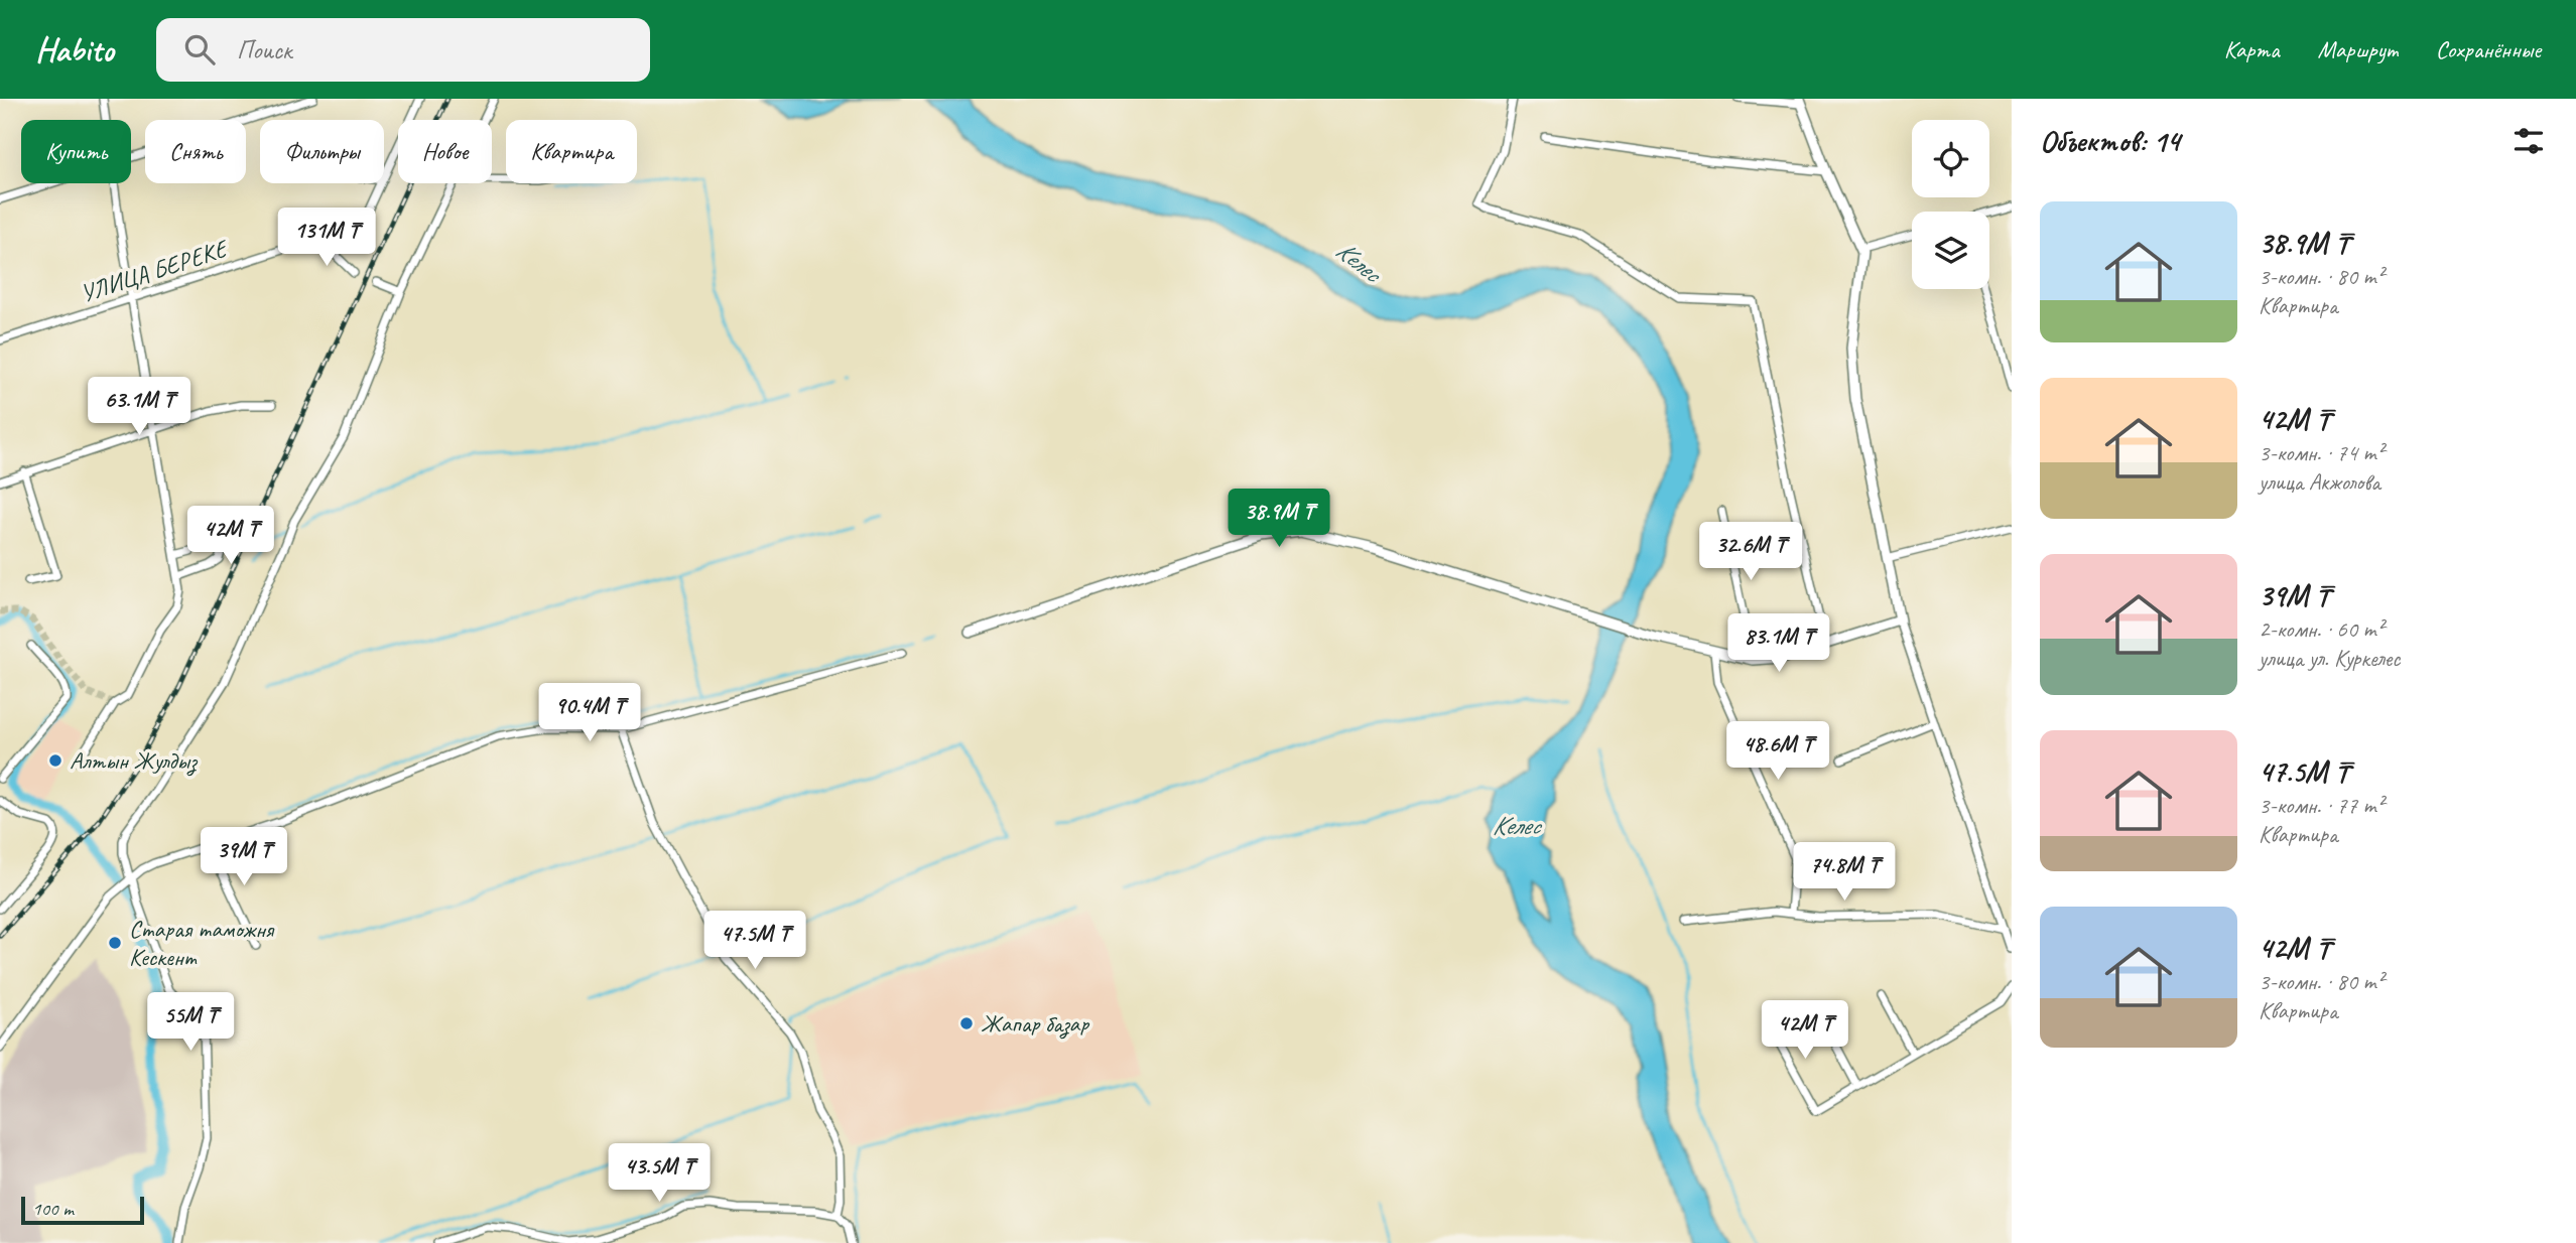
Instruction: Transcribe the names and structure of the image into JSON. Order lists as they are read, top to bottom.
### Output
{
  "streets": {
    "street": ["УЛИЦА БЕРЕКЕ"]
  },
  "water": ["Келес"],
  "places": ["Алтын Жулдыз", "Старая таможня Кескент", "Жапар базар"],
  "scale_bar": "100 m",
  "page": {
    "header": "Habito",
    "search": "Поиск",
    "nav": ["Карта", "Маршрут", "Сохранённые"],
    "heading": "Объектов: 14",
    "chip": [
      "Купить",
      "Снять",
      "Фильтры",
      "Новое",
      "Квартира"
    ],
    "list": [
      {
        "name": "38.9M ₸",
        "note": "3-комн. · 80 m² · Квартира"
      },
      {
        "name": "42M ₸",
        "note": "3-комн. · 74 m² · улица Акжолова"
      },
      {
        "name": "39M ₸",
        "note": "2-комн. · 60 m² · улица ул. Куркелес"
      },
      {
        "name": "47.5M ₸",
        "note": "3-комн. · 77 m² · Квартира"
      },
      {
        "name": "42M ₸",
        "note": "3-комн. · 80 m² · Квартира"
      }
    ],
    "price": [
      "131M ₸",
      "63.1M ₸",
      "38.9M ₸",
      "42M ₸",
      "32.6M ₸",
      "83.1M ₸",
      "90.4M ₸",
      "48.6M ₸",
      "39M ₸",
      "74.8M ₸",
      "47.5M ₸",
      "55M ₸",
      "42M ₸",
      "43.5M ₸"
    ],
    "scale": "100 m"
  }
}
